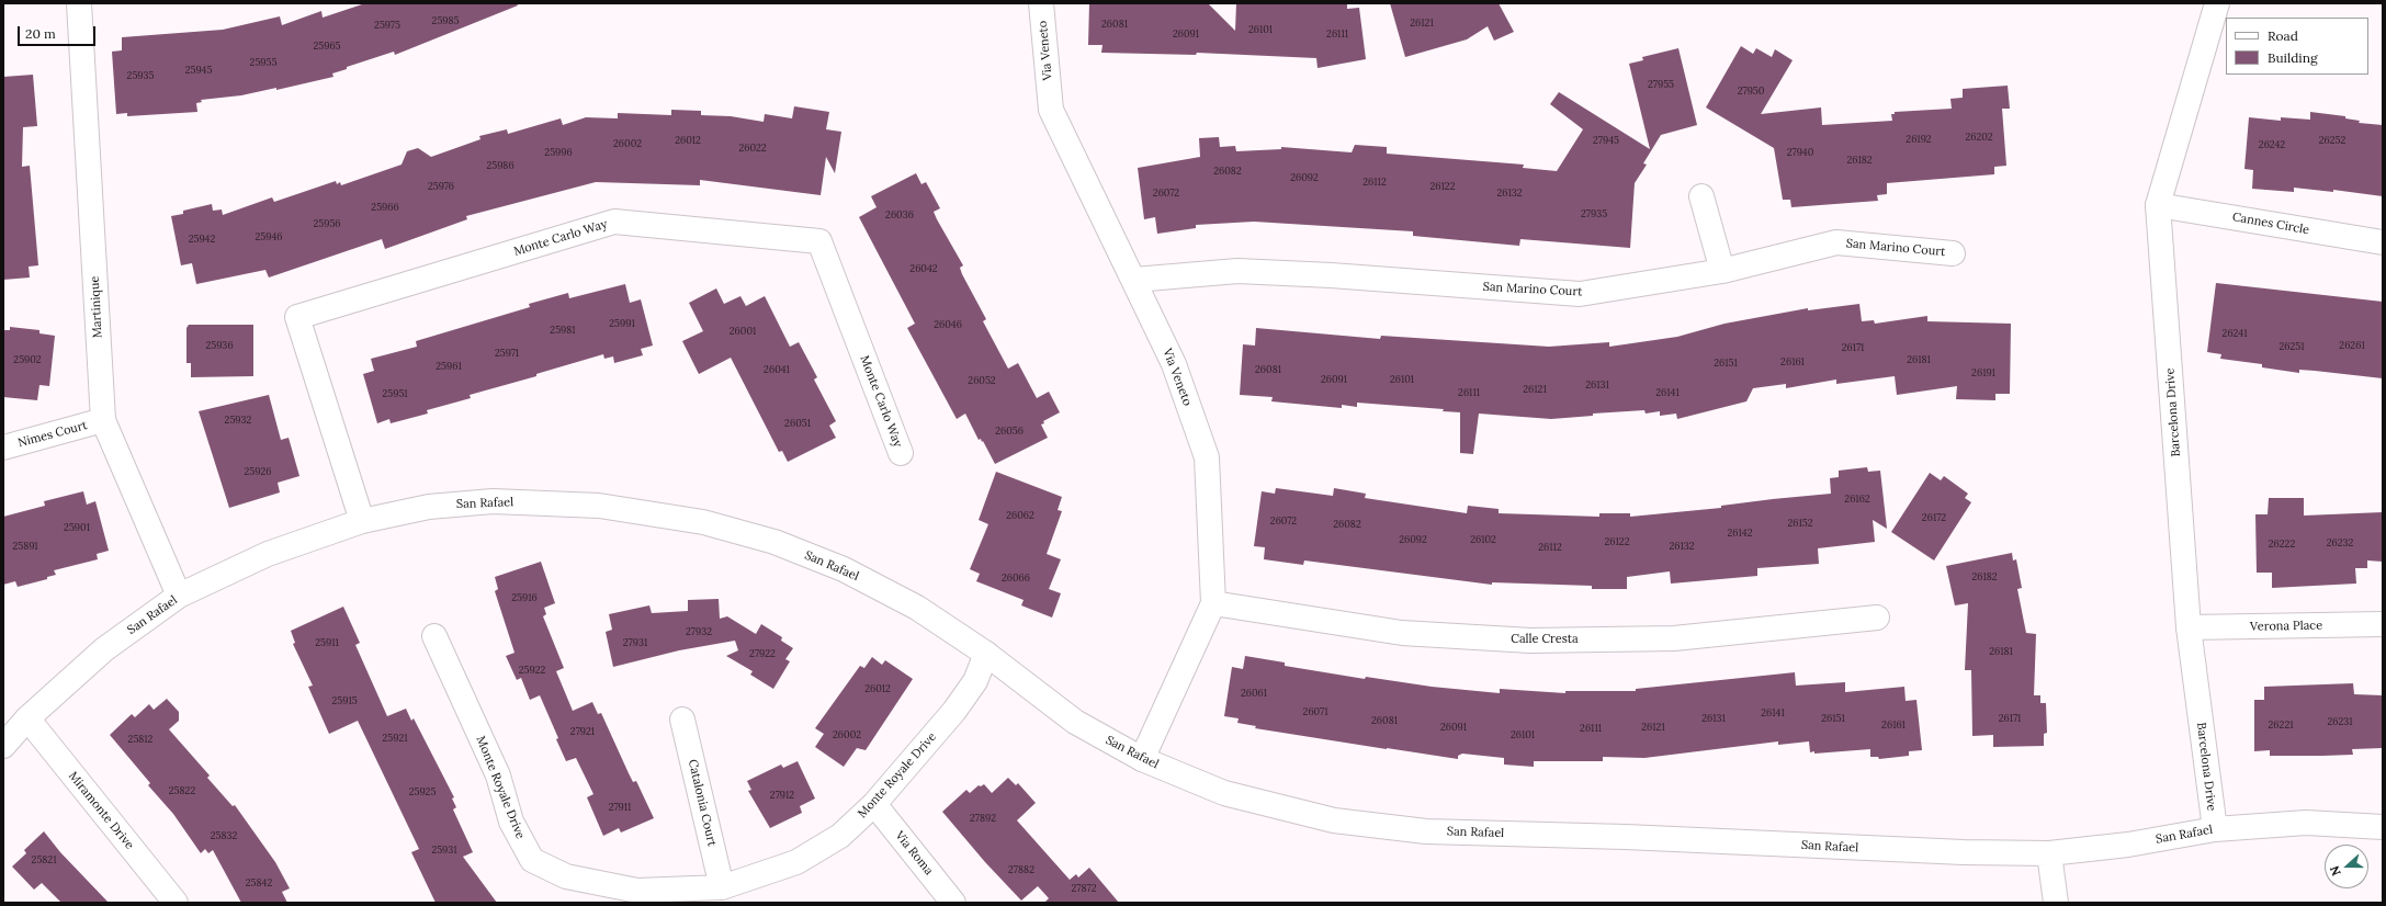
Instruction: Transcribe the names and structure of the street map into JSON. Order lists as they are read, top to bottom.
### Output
{
  "streets": {
    "street": [
      "Via Veneto",
      "Cannes Circle",
      "Monte Carlo Way",
      "San Marino Court",
      "Martinique",
      "Barcelona Drive",
      "Nimes Court",
      "San Rafael",
      "Verona Place",
      "Calle Cresta",
      "Monte Royale Drive",
      "Catalonia Court",
      "Miramonte Drive",
      "Via Roma"
    ]
  },
  "crossings": [
    ["Via Veneto", "San Marino Court"],
    ["Via Veneto", "San Rafael"],
    ["Via Veneto", "Calle Cresta"],
    ["Cannes Circle", "Barcelona Drive"],
    ["Monte Carlo Way", "San Rafael"],
    ["Martinique", "Nimes Court"],
    ["Martinique", "San Rafael"],
    ["Barcelona Drive", "San Rafael"],
    ["Barcelona Drive", "Verona Place"],
    ["San Rafael", "Monte Royale Drive"],
    ["San Rafael", "Miramonte Drive"],
    ["Monte Royale Drive", "Catalonia Court"],
    ["Monte Royale Drive", "Via Roma"]
  ],
  "house_numbers": [
    "25985",
    "26121",
    "26081",
    "25975",
    "26101",
    "26091",
    "26111",
    "25965",
    "25955",
    "25945",
    "25935",
    "27955",
    "27950",
    "26202",
    "26192",
    "26012",
    "27945",
    "26252",
    "26002",
    "26242",
    "26022",
    "25996",
    "27940",
    "26182",
    "25986",
    "26082",
    "26092",
    "26112",
    "25976",
    "26122",
    "26072",
    "26132",
    "25966",
    "27935",
    "26036",
    "25956",
    "25946",
    "25942",
    "26042",
    "25991",
    "26046",
    "25981",
    "26001",
    "26241",
    "25936",
    "26261",
    "26251",
    "26171",
    "25971",
    "25902",
    "26181",
    "26161",
    "26151",
    "25961",
    "26041",
    "26081",
    "26191",
    "26091",
    "26101",
    "26052",
    "26131",
    "26121",
    "26111",
    "26141",
    "25951",
    "25932",
    "26051",
    "26056",
    "25926",
    "26162",
    "26062",
    "26172",
    "26072",
    "26152",
    "26082",
    "25901",
    "26142",
    "26092",
    "26102",
    "26122",
    "26232",
    "26222",
    "25891",
    "26132",
    "26112",
    "26182",
    "26066",
    "25916",
    "27932",
    "25911",
    "27931",
    "26181",
    "27922",
    "25922",
    "26012",
    "26061",
    "25915",
    "26071",
    "26141",
    "26131",
    "26151",
    "26171",
    "26081",
    "26231",
    "26161",
    "26221",
    "26091",
    "26121",
    "26111",
    "27921",
    "26002",
    "26101",
    "25921",
    "25812",
    "25822",
    "25925",
    "27912",
    "27911",
    "27892",
    "25832",
    "25931",
    "25821",
    "27882",
    "25842",
    "27872"
  ],
  "legend": ["Road", "Building"],
  "scale_bar": "20 m",
  "north": "left"
}
